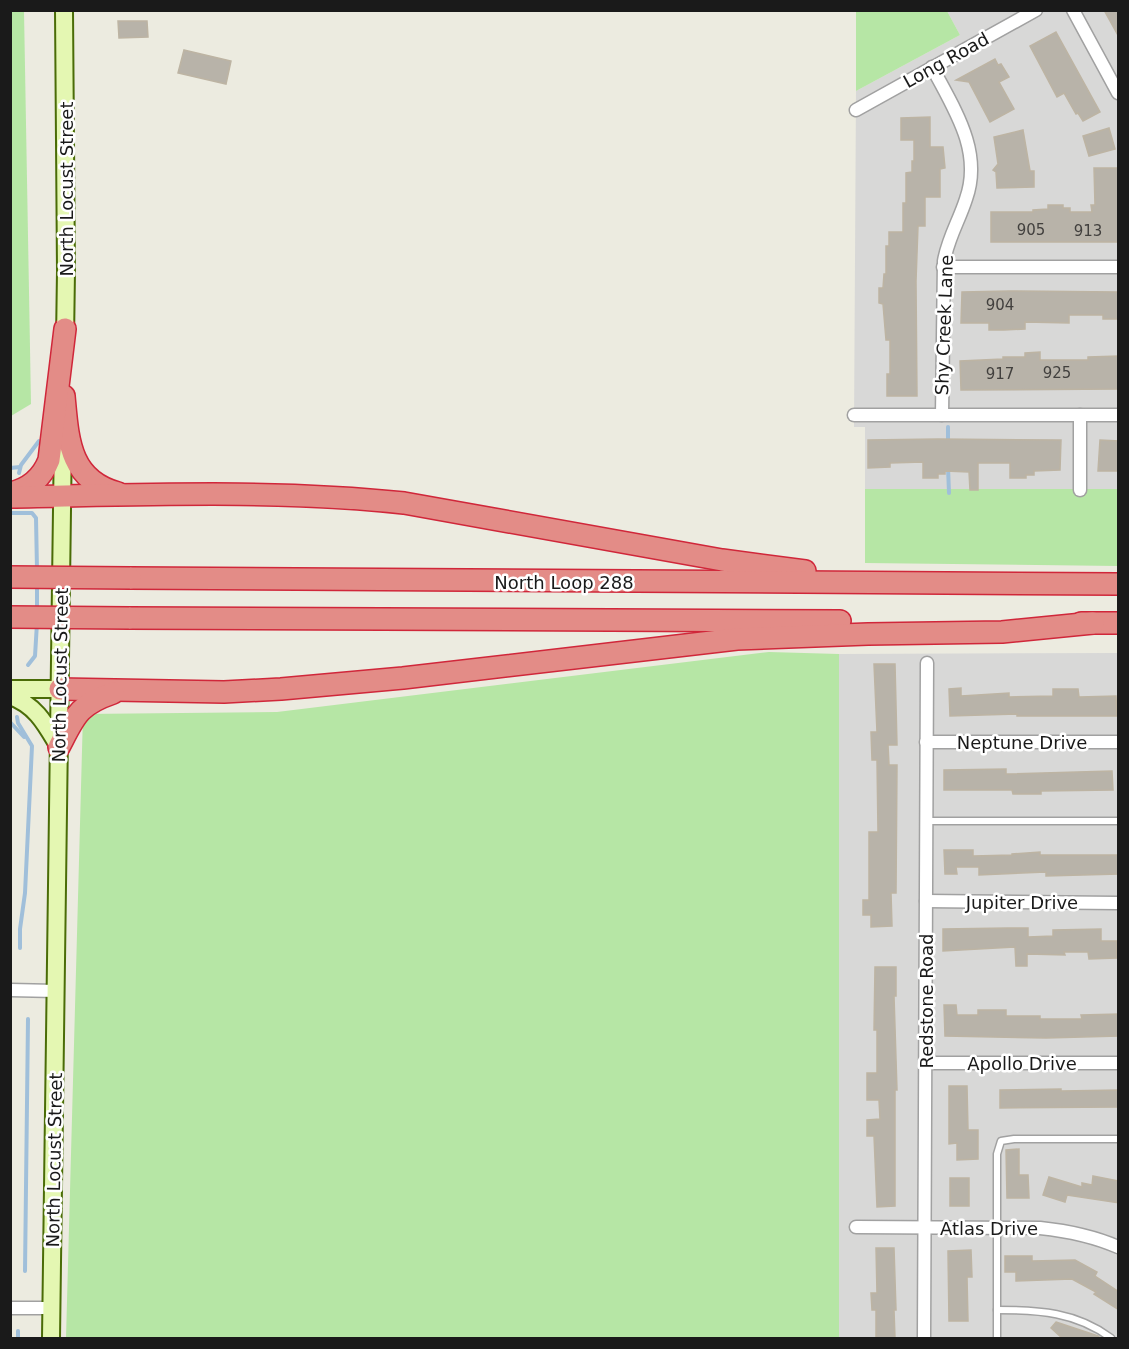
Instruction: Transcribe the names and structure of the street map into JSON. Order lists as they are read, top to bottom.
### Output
{
  "streets": {
    "highway": ["North Loop 288"],
    "main road": ["North Locust Street"],
    "street": [
      "Long Road",
      "Shy Creek Lane",
      "Neptune Drive",
      "Jupiter Drive",
      "Redstone Road",
      "Apollo Drive",
      "Atlas Drive"
    ]
  },
  "crossings": [
    ["Long Road", "Shy Creek Lane"],
    ["Neptune Drive", "Redstone Road"],
    ["Jupiter Drive", "Redstone Road"],
    ["Redstone Road", "Apollo Drive"],
    ["Redstone Road", "Atlas Drive"]
  ],
  "house_numbers": [
    "905",
    "913",
    "904",
    "925",
    "917"
  ]
}
